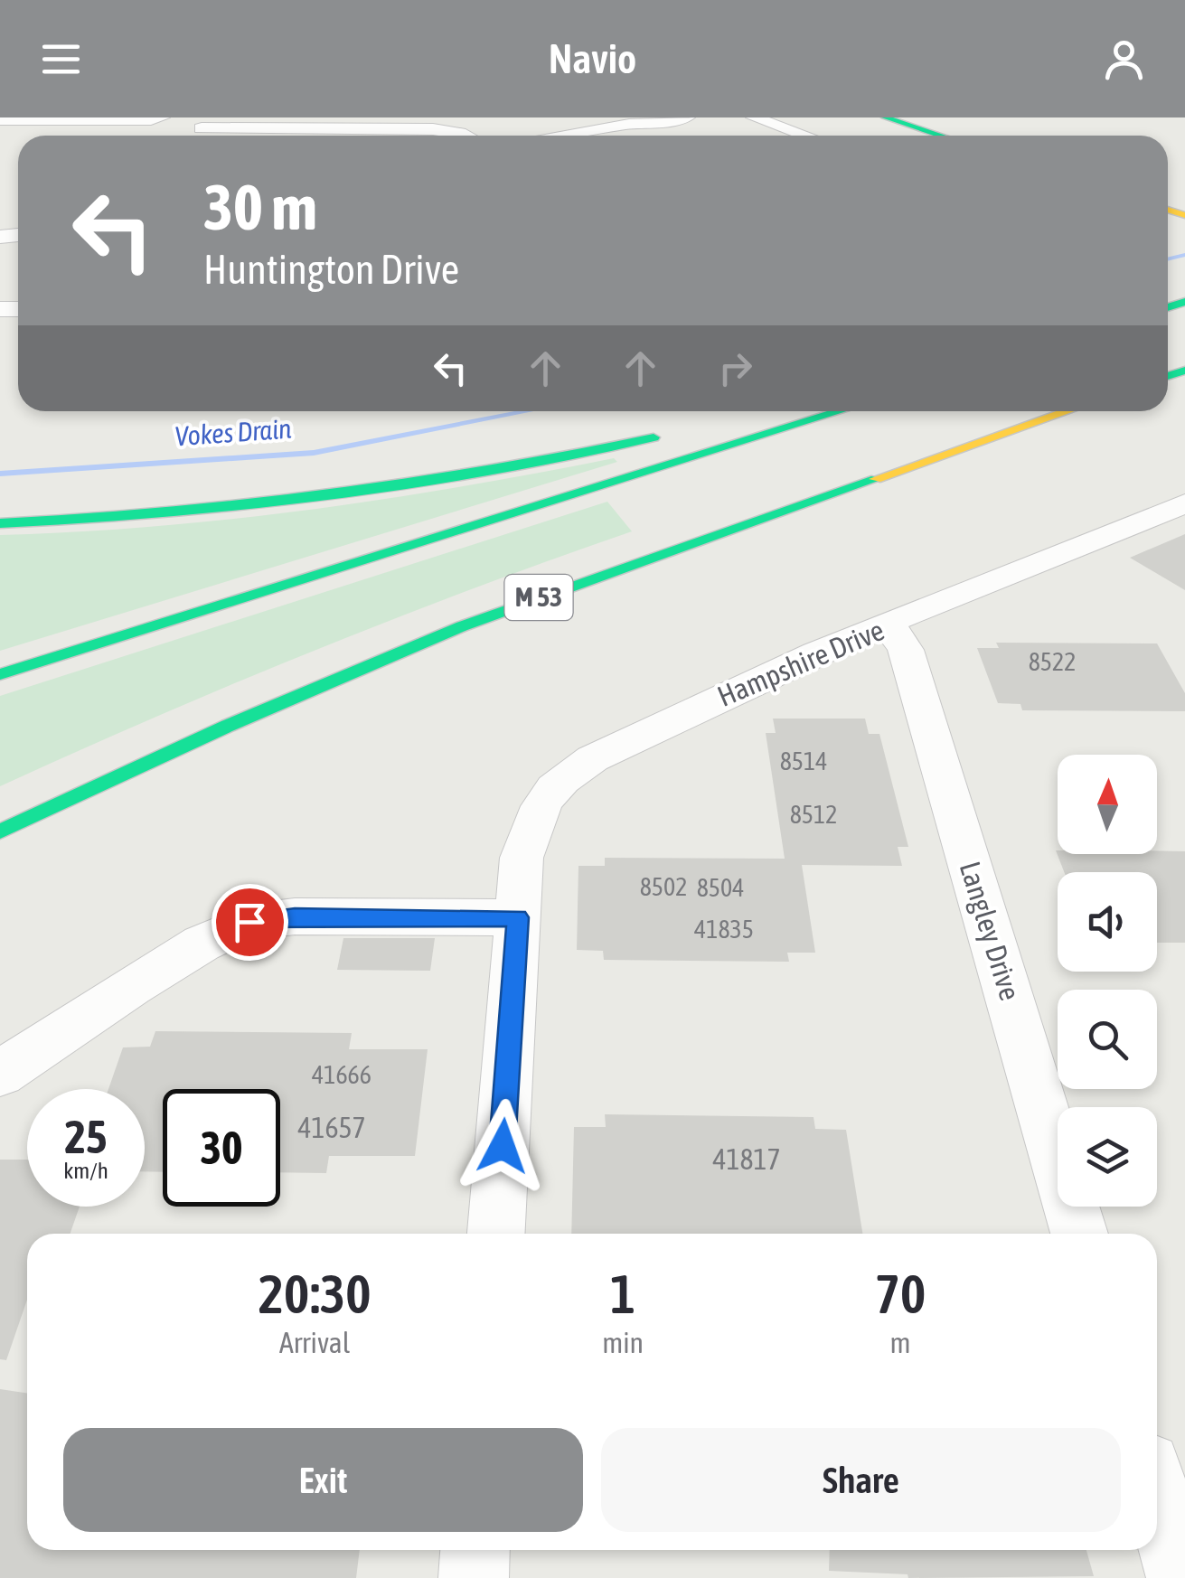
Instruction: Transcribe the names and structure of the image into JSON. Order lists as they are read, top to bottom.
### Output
{
  "streets": {
    "main road": ["M 53"],
    "street": ["Hampshire Drive", "Langley Drive"]
  },
  "crossings": [
    ["Hampshire Drive", "Langley Drive"]
  ],
  "water": ["Vokes Drain"],
  "house_numbers": [
    "8522",
    "8514",
    "8512",
    "8502",
    "8504",
    "41835",
    "41666",
    "41657",
    "41817"
  ],
  "north": "top",
  "page": {
    "header": "Navio",
    "turn": ["30 m", "Huntington Drive"],
    "speed": "25 km/h",
    "limit": "30",
    "eta": [
      "20:30",
      "Arrival",
      "1",
      "min",
      "70",
      "m"
    ],
    "buttons": ["Exit", "Share"]
  }
}
